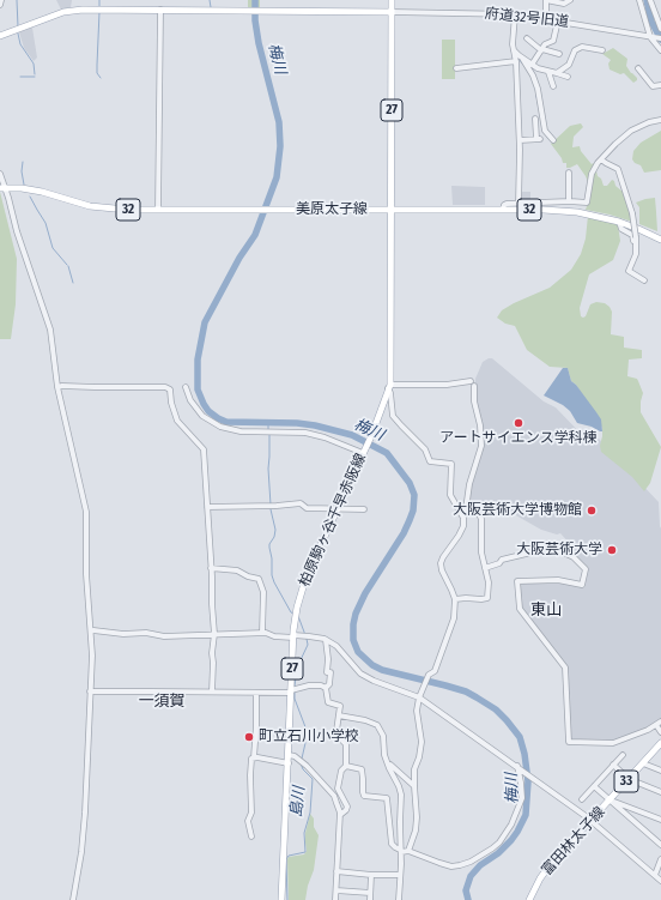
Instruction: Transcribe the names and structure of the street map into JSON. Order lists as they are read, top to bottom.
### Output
{
  "streets": {
    "main road": [
      "27",
      "32",
      "美原太子線",
      "柏原駒ヶ谷千早赤阪線",
      "33",
      "富田林太子線"
    ],
    "street": ["府道32号旧道"]
  },
  "crossings": [
    ["府道32号旧道", "柏原駒ヶ谷千早赤阪線"],
    ["美原太子線", "柏原駒ヶ谷千早赤阪線"]
  ],
  "districts": ["東山", "一須賀"],
  "water": ["梅川", "島川"],
  "places": [
    "アートサイエンス学科棟",
    "大阪芸術大学博物館",
    "大阪芸術大学",
    "町立石川小学校"
  ]
}
